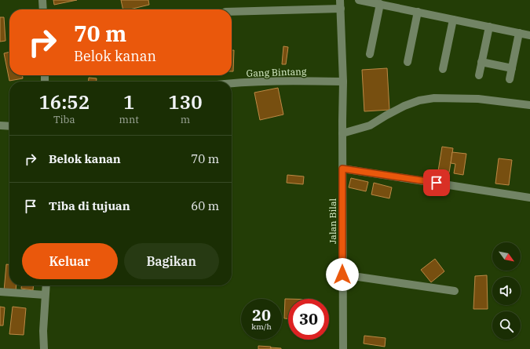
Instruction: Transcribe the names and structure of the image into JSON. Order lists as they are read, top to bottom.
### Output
{
  "streets": {
    "street": ["Gang Bintang", "Jalan Bilal"]
  },
  "crossings": [
    ["Gang Bintang", "Jalan Bilal"]
  ],
  "north": "bottom right",
  "page": {
    "turn": ["70 m", "Belok kanan"],
    "eta": [
      "16:52",
      "Tiba",
      "1",
      "mnt",
      "130",
      "m"
    ],
    "list": [
      {
        "name": "Belok kanan",
        "value": "70 m"
      },
      {
        "name": "Tiba di tujuan",
        "value": "60 m"
      }
    ],
    "buttons": ["Keluar", "Bagikan"],
    "speed": "20 km/h",
    "limit": "30"
  }
}
